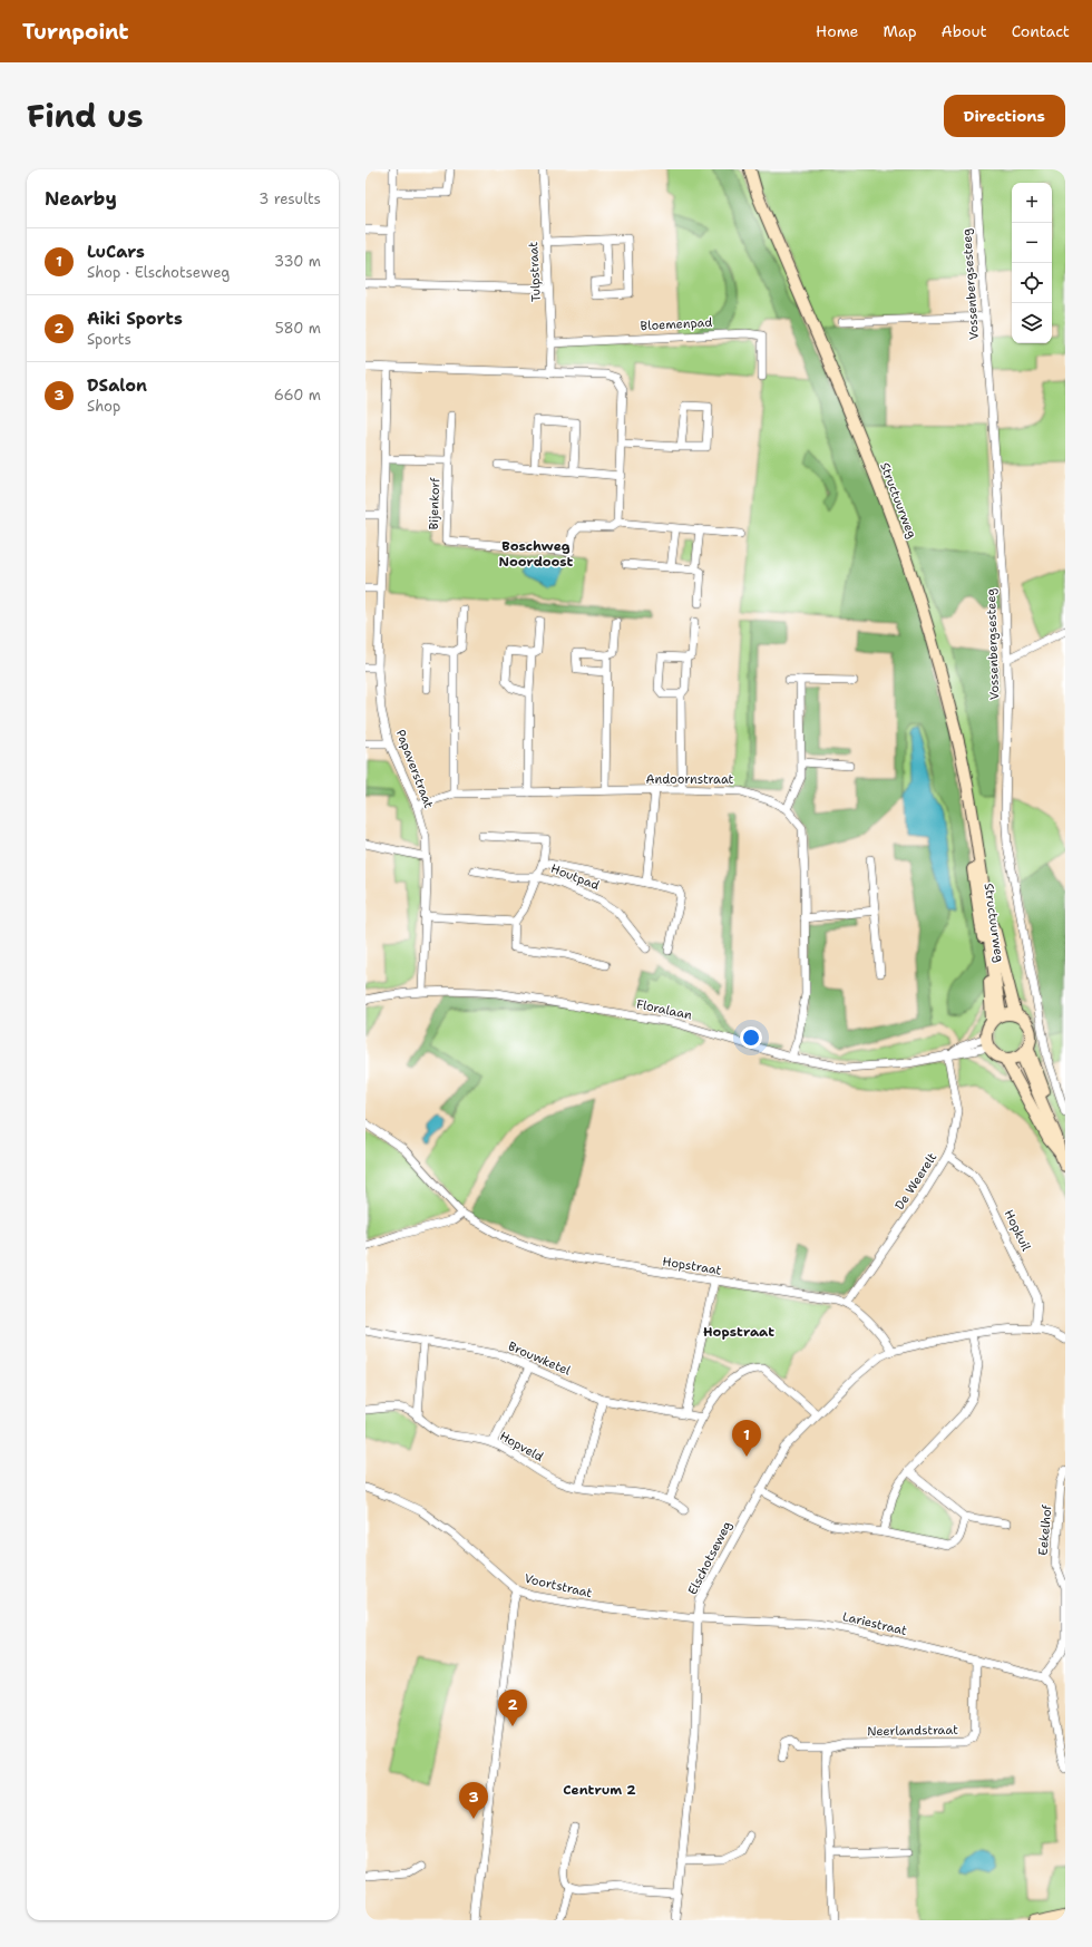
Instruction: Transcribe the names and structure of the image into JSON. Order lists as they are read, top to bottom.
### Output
{
  "streets": {
    "main road": ["Structuurweg"],
    "street": [
      "Tulpstraat",
      "Vossenbergsesteeg",
      "Bloemenpad",
      "Bijenkorf",
      "Papaverstraat",
      "Andoornstraat",
      "Houtpad",
      "Floralaan",
      "De Weerelt",
      "Hopkuil",
      "Hopstraat",
      "Brouwketel",
      "Hopveld",
      "Eekelhof",
      "Elschotseweg",
      "Voortstraat",
      "Lariestraat",
      "Neerlandstraat"
    ]
  },
  "crossings": [
    ["Tulpstraat", "Bloemenpad"],
    ["Structuurweg", "Floralaan"],
    ["Papaverstraat", "Andoornstraat"],
    ["Papaverstraat", "Floralaan"],
    ["Andoornstraat", "Floralaan"],
    ["Floralaan", "De Weerelt"],
    ["De Weerelt", "Hopkuil"],
    ["De Weerelt", "Hopstraat"],
    ["Hopstraat", "Elschotseweg"],
    ["Eekelhof", "Lariestraat"],
    ["Elschotseweg", "Voortstraat"],
    ["Elschotseweg", "Lariestraat"],
    ["Voortstraat", "Lariestraat"],
    ["Lariestraat", "Neerlandstraat"]
  ],
  "districts": ["Boschweg Noordoost", "Hopstraat", "Centrum 2"],
  "page": {
    "header": "Turnpoint",
    "nav": [
      "Home",
      "Map",
      "About",
      "Contact"
    ],
    "title": "Find us",
    "buttons": "Directions",
    "heading": ["Nearby", "3 results"],
    "map_buttons": ["+", "−"],
    "list": [
      {
        "mark": "1",
        "name": "LuCars",
        "note": "Shop · Elschotseweg",
        "value": "330 m"
      },
      {
        "mark": "2",
        "name": "Aiki Sports",
        "note": "Sports",
        "value": "580 m"
      },
      {
        "mark": "3",
        "name": "DSalon",
        "note": "Shop",
        "value": "660 m"
      }
    ],
    "pins": ["1", "2", "3"]
  }
}
